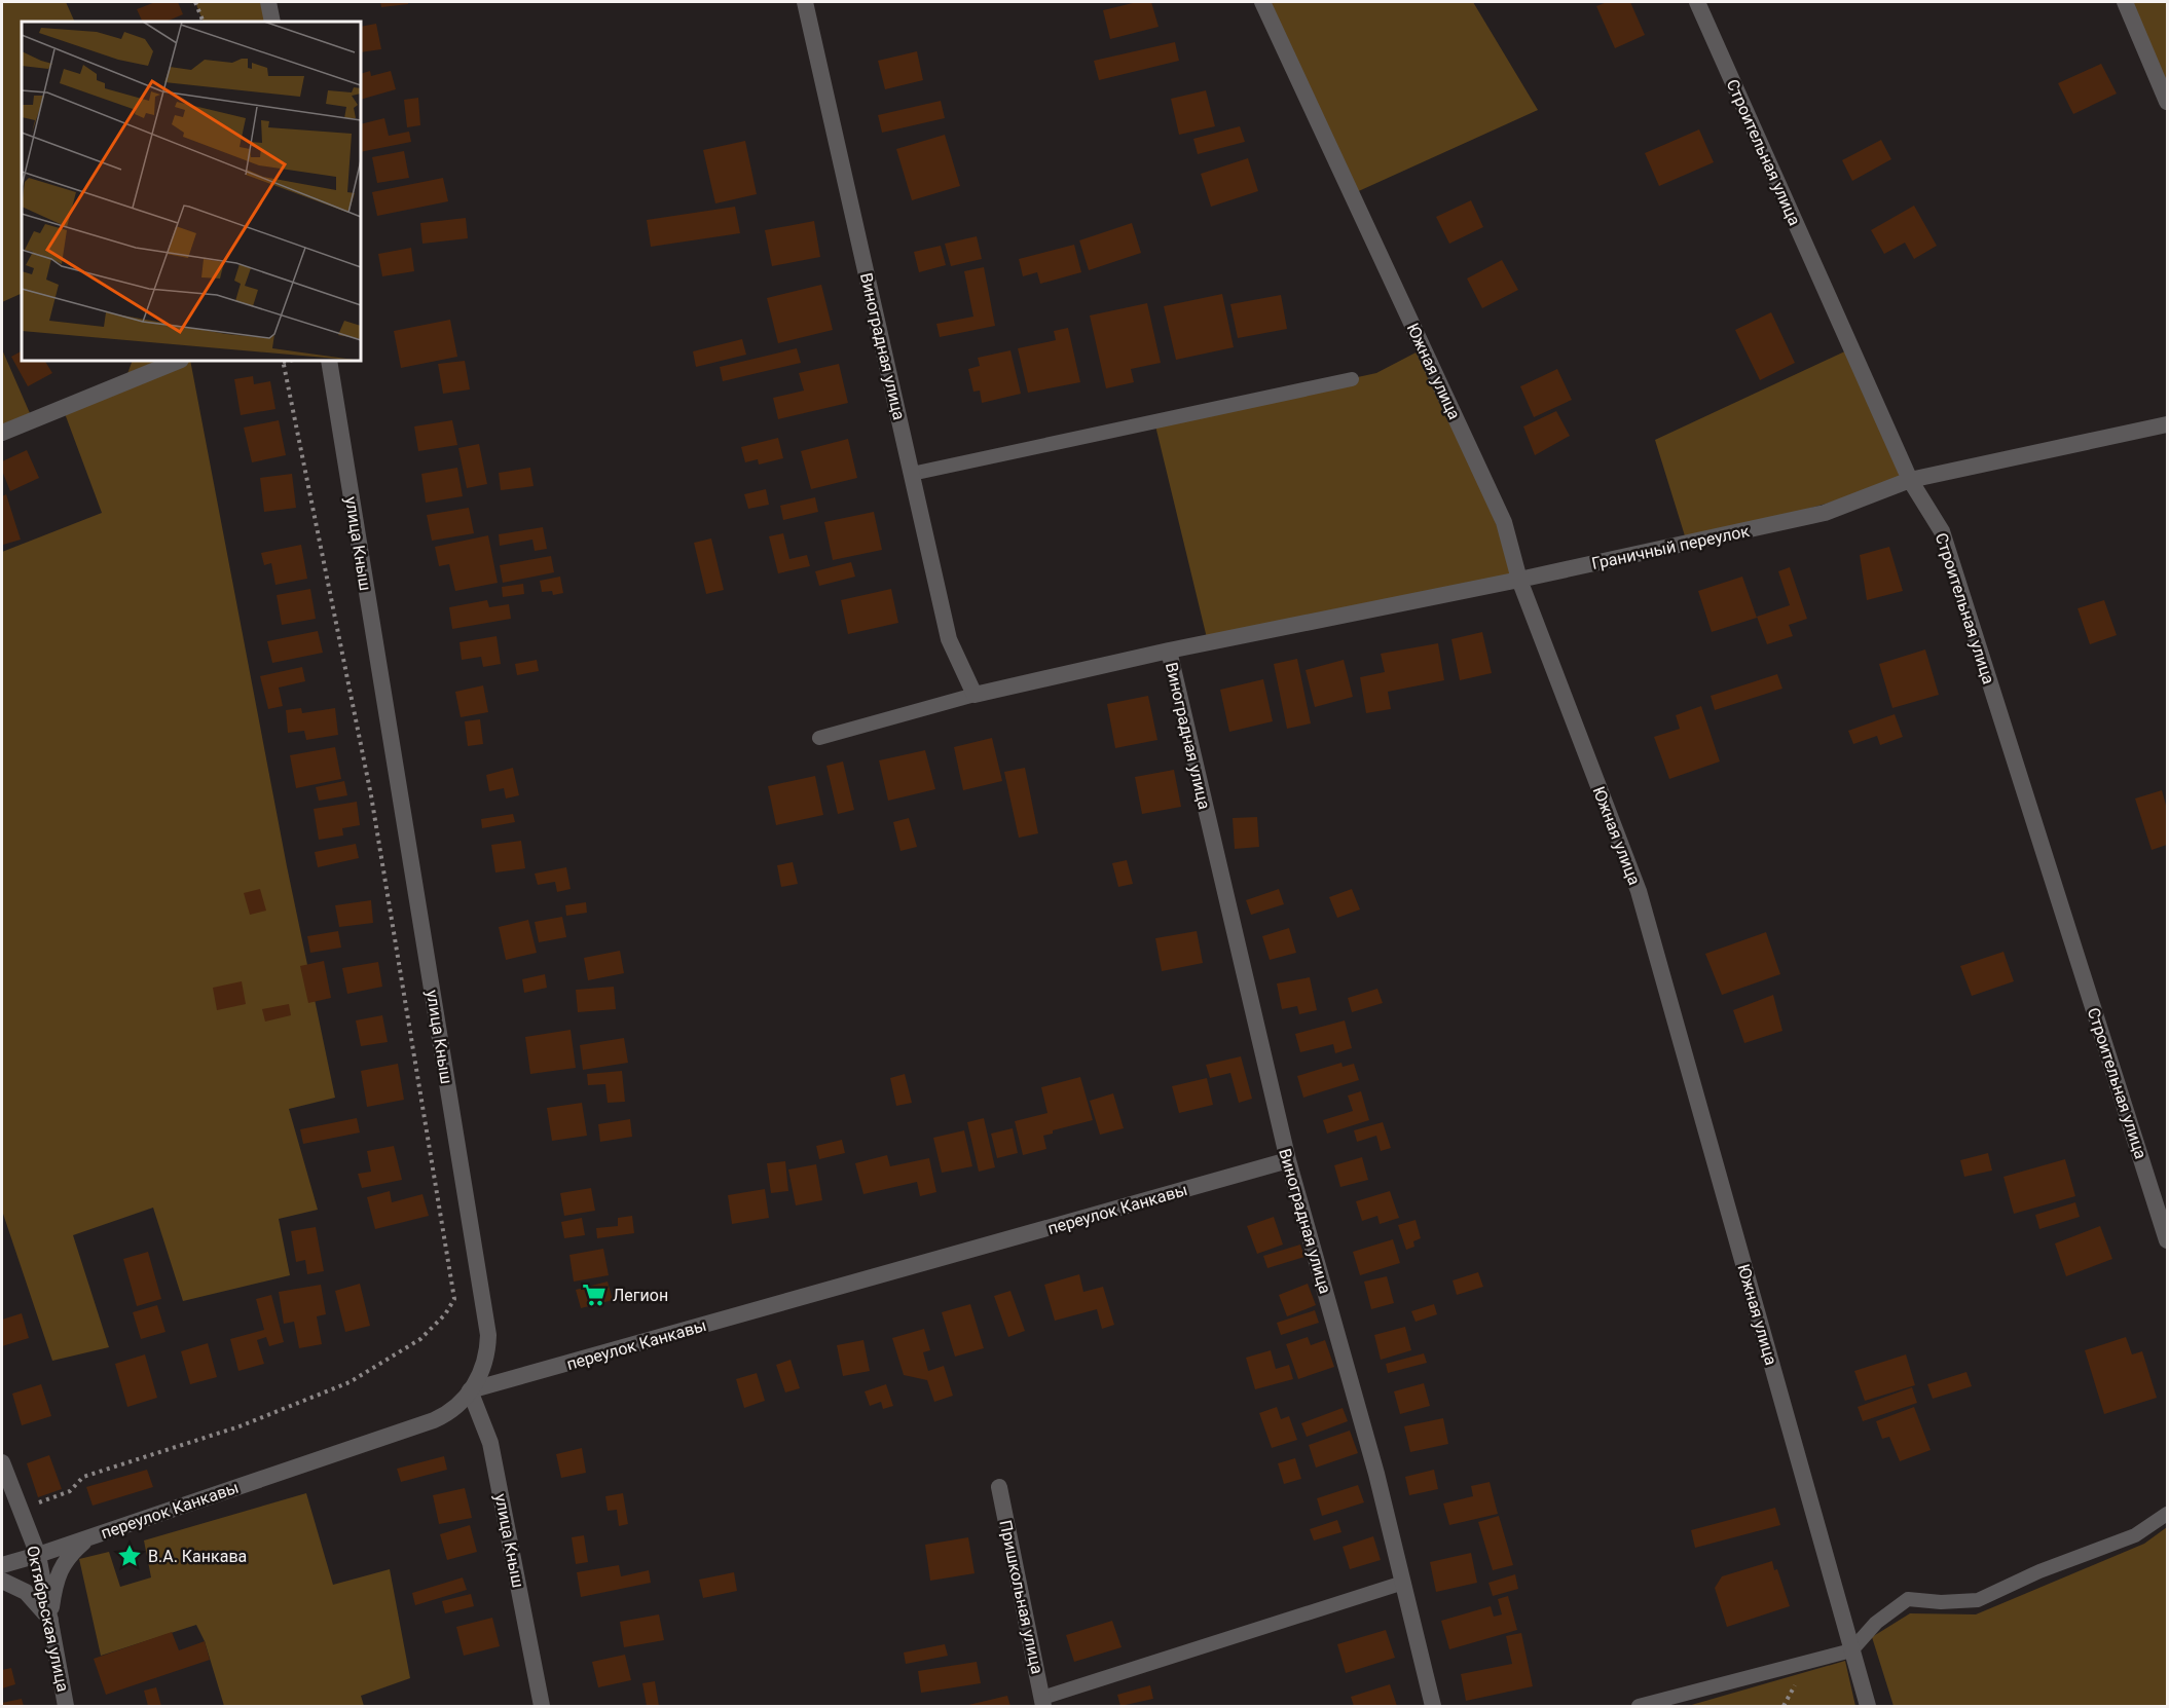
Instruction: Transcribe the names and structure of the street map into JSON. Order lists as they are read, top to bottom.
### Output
{
  "streets": {
    "street": [
      "Строительная улица",
      "Виноградная улица",
      "Южная улица",
      "улица Кныш",
      "Граничный переулок",
      "переулок Канкавы",
      "Пришкольная улица",
      "Октябрьская улица"
    ]
  },
  "crossings": [
    ["Строительная улица", "Граничный переулок"],
    ["Виноградная улица", "Граничный переулок"],
    ["Виноградная улица", "переулок Канкавы"],
    ["Южная улица", "Граничный переулок"],
    ["улица Кныш", "переулок Канкавы"],
    ["переулок Канкавы", "Октябрьская улица"]
  ],
  "places": {
    "supermarket": ["Легион"],
    "place": ["В.А. Канкава"]
  }
}
